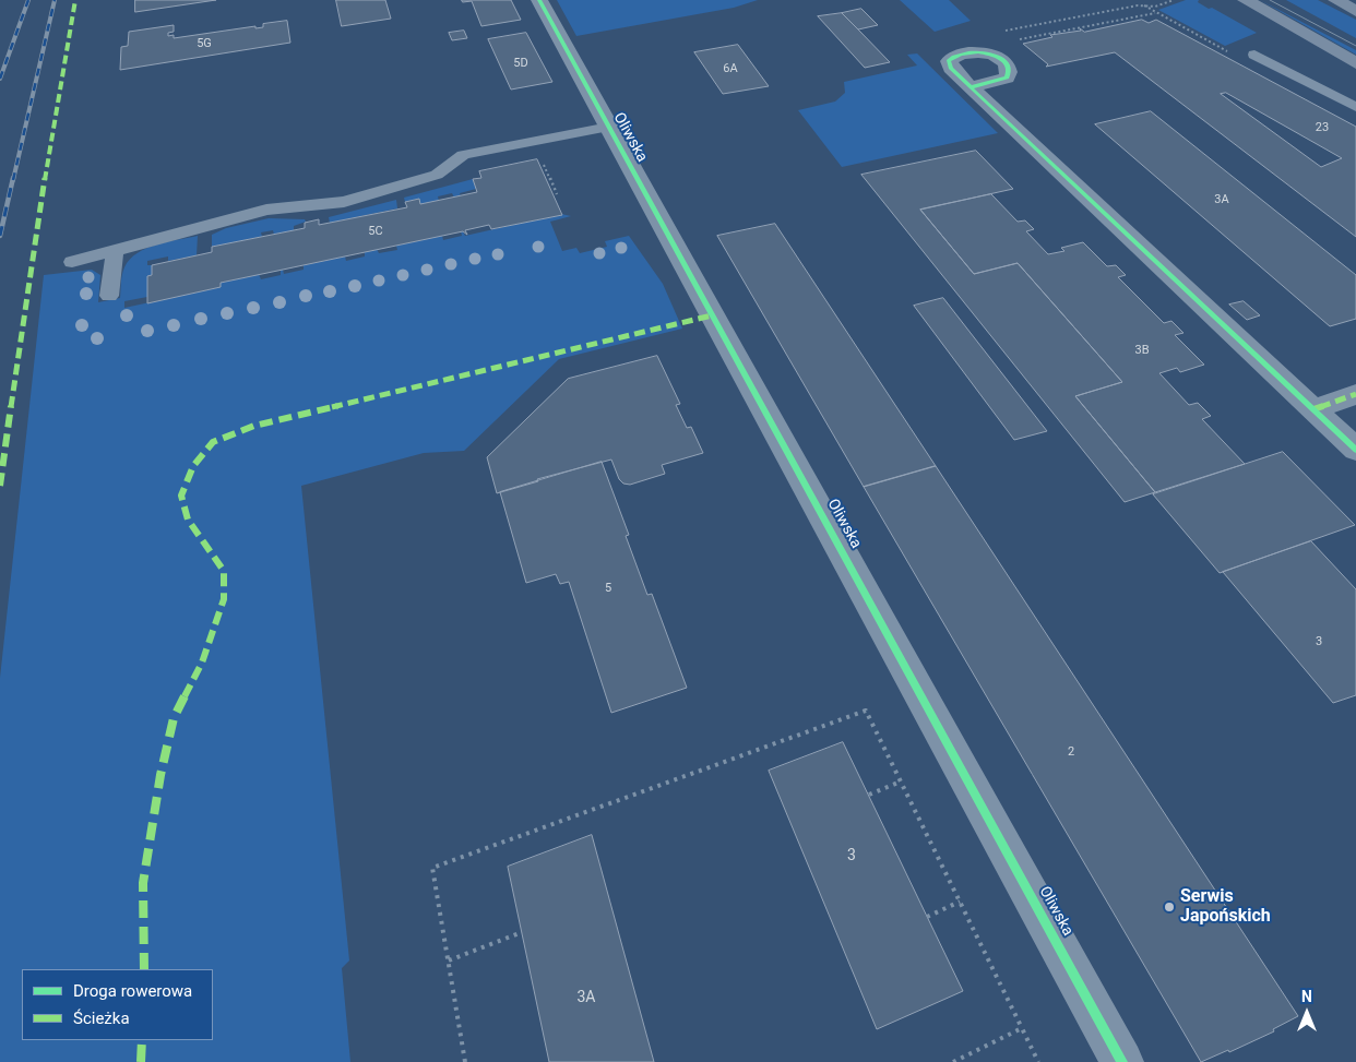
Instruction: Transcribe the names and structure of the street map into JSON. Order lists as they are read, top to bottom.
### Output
{
  "streets": {
    "street": ["Oliwska"]
  },
  "places": ["Serwis Japońskich"],
  "house_numbers": [
    "5G",
    "5D",
    "6A",
    "23",
    "3A",
    "5C",
    "3B",
    "5",
    "3",
    "2",
    "3",
    "3A"
  ],
  "legend": ["Droga rowerowa", "Ścieżka"],
  "north": "top"
}
